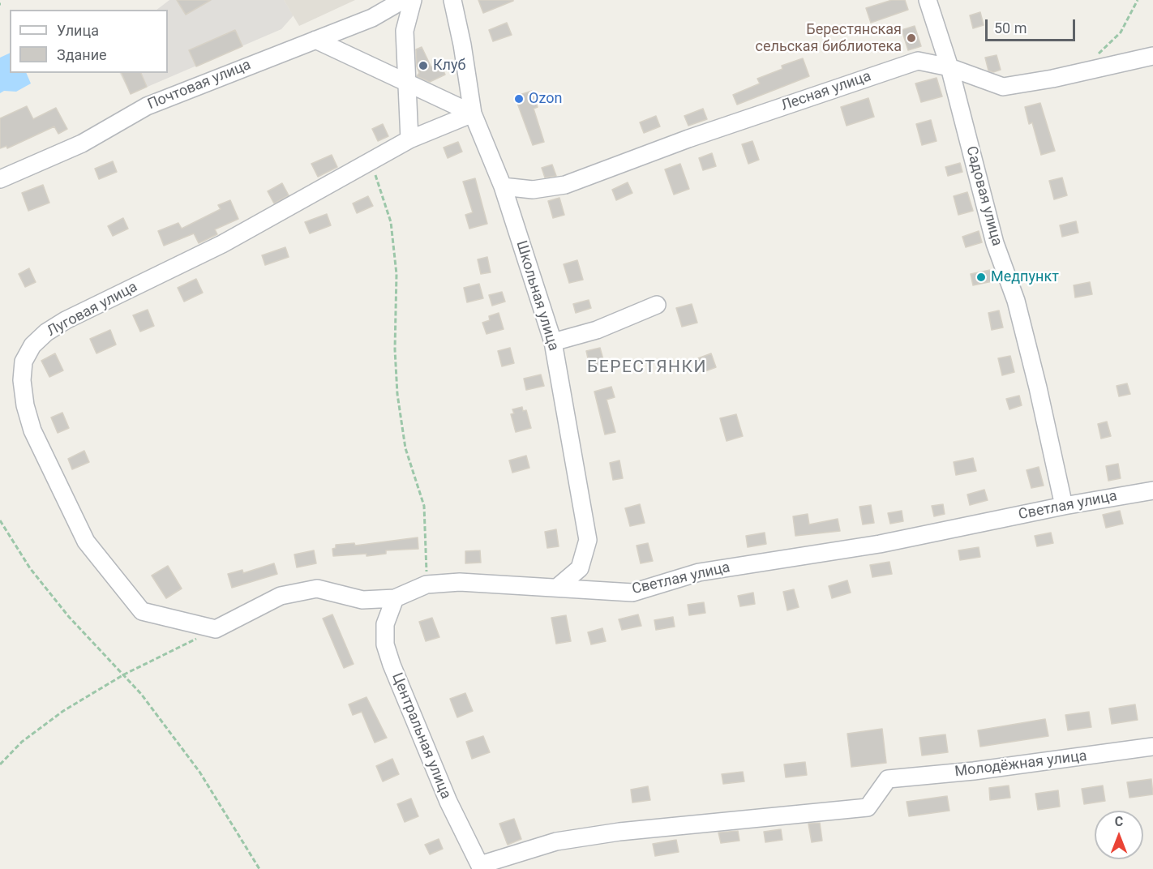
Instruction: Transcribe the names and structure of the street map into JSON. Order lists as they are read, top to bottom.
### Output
{
  "streets": {
    "street": [
      "Почтовая улица",
      "Лесная улица",
      "Садовая улица",
      "Школьная улица",
      "Луговая улица",
      "Светлая улица",
      "Центральная улица",
      "Молодёжная улица"
    ]
  },
  "crossings": [
    ["Лесная улица", "Садовая улица"],
    ["Лесная улица", "Школьная улица"],
    ["Садовая улица", "Светлая улица"],
    ["Школьная улица", "Луговая улица"],
    ["Школьная улица", "Светлая улица"],
    ["Луговая улица", "Светлая улица"],
    ["Светлая улица", "Центральная улица"],
    ["Центральная улица", "Молодёжная улица"]
  ],
  "districts": ["БЕРЕСТЯНКИ"],
  "places": [
    "Берестянская сельская библиотека",
    "Клуб",
    "Ozon",
    "Медпункт"
  ],
  "legend": ["Улица", "Здание"],
  "scale_bar": "50 m",
  "north": "top"
}
